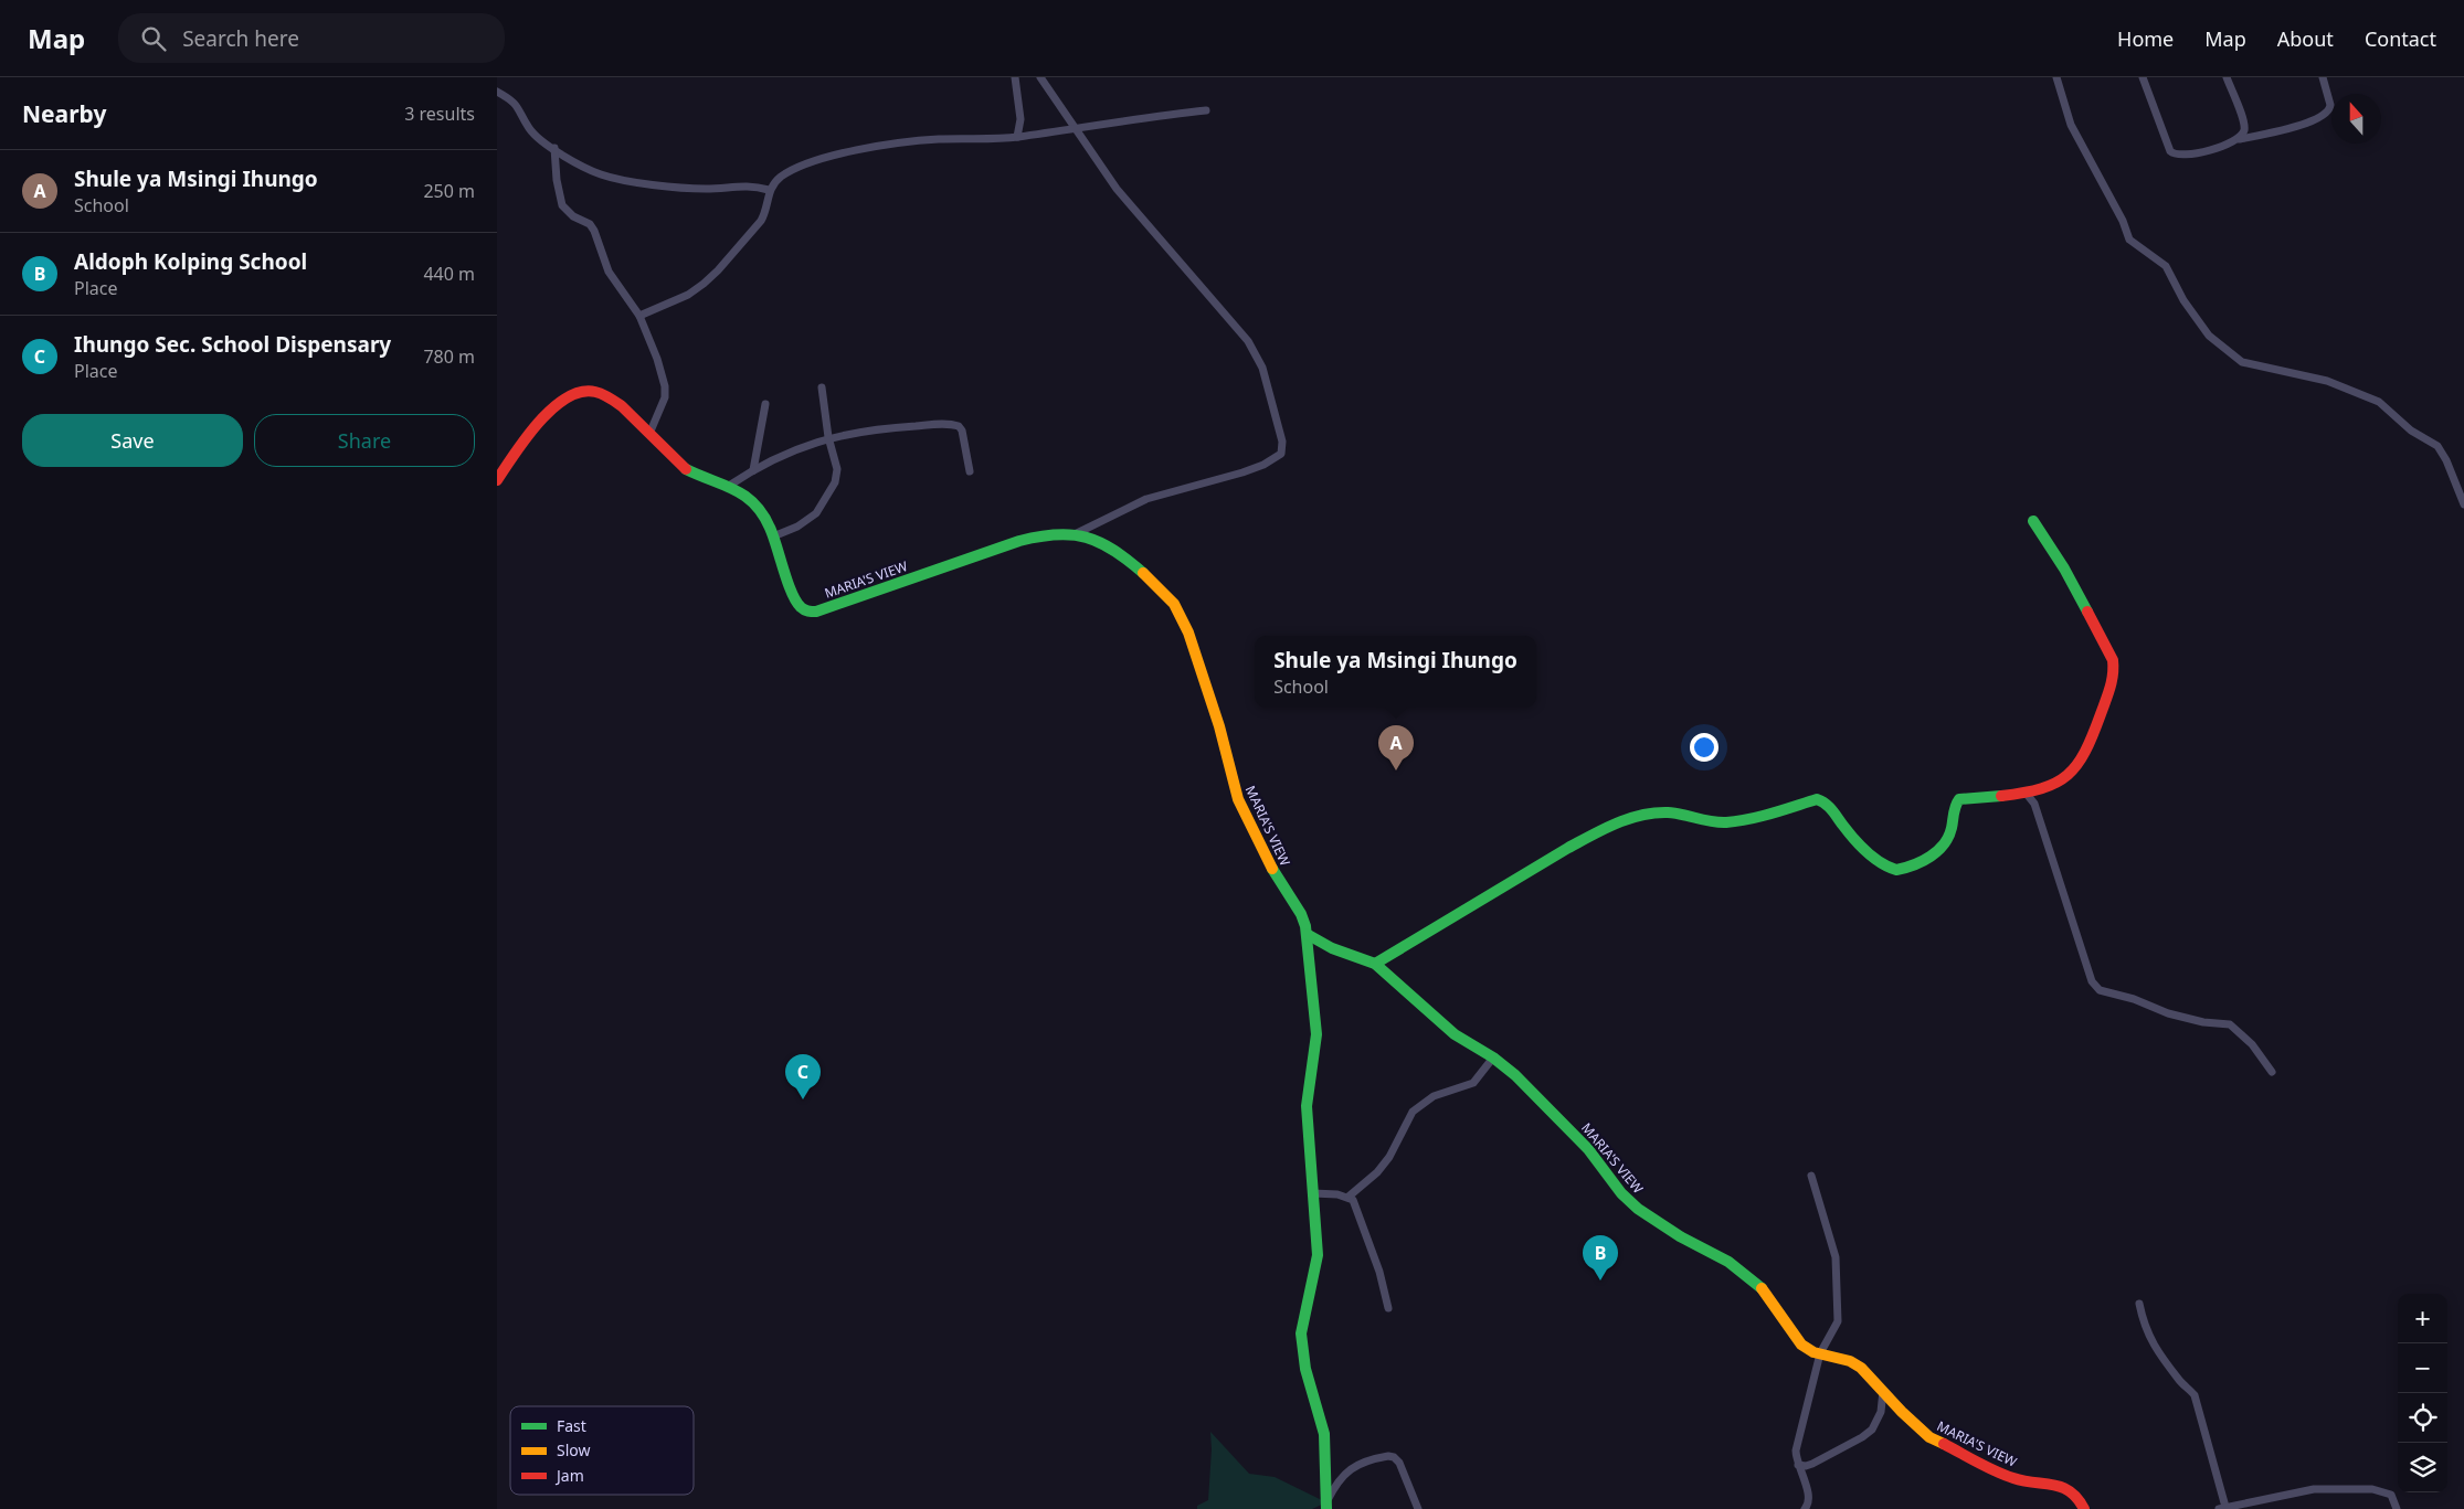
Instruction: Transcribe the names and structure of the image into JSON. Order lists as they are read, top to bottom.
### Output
{
  "streets": {
    "street": ["MARIA'S VIEW"]
  },
  "legend": ["Fast", "Slow", "Jam"],
  "north": "top",
  "page": {
    "header": "Map",
    "search": "Search here",
    "nav": [
      "Home",
      "Map",
      "About",
      "Contact"
    ],
    "heading": ["Nearby", "3 results"],
    "list": [
      {
        "mark": "A",
        "name": "Shule ya Msingi Ihungo",
        "note": "School",
        "value": "250 m"
      },
      {
        "mark": "B",
        "name": "Aldoph Kolping School",
        "note": "Place",
        "value": "440 m"
      },
      {
        "mark": "C",
        "name": "Ihungo Sec. School Dispensary",
        "note": "Place",
        "value": "780 m"
      }
    ],
    "buttons": ["Save", "Share"],
    "popup": ["Shule ya Msingi Ihungo", "School"],
    "pins": ["A", "C", "B"],
    "map_buttons": ["+", "−"]
  }
}
